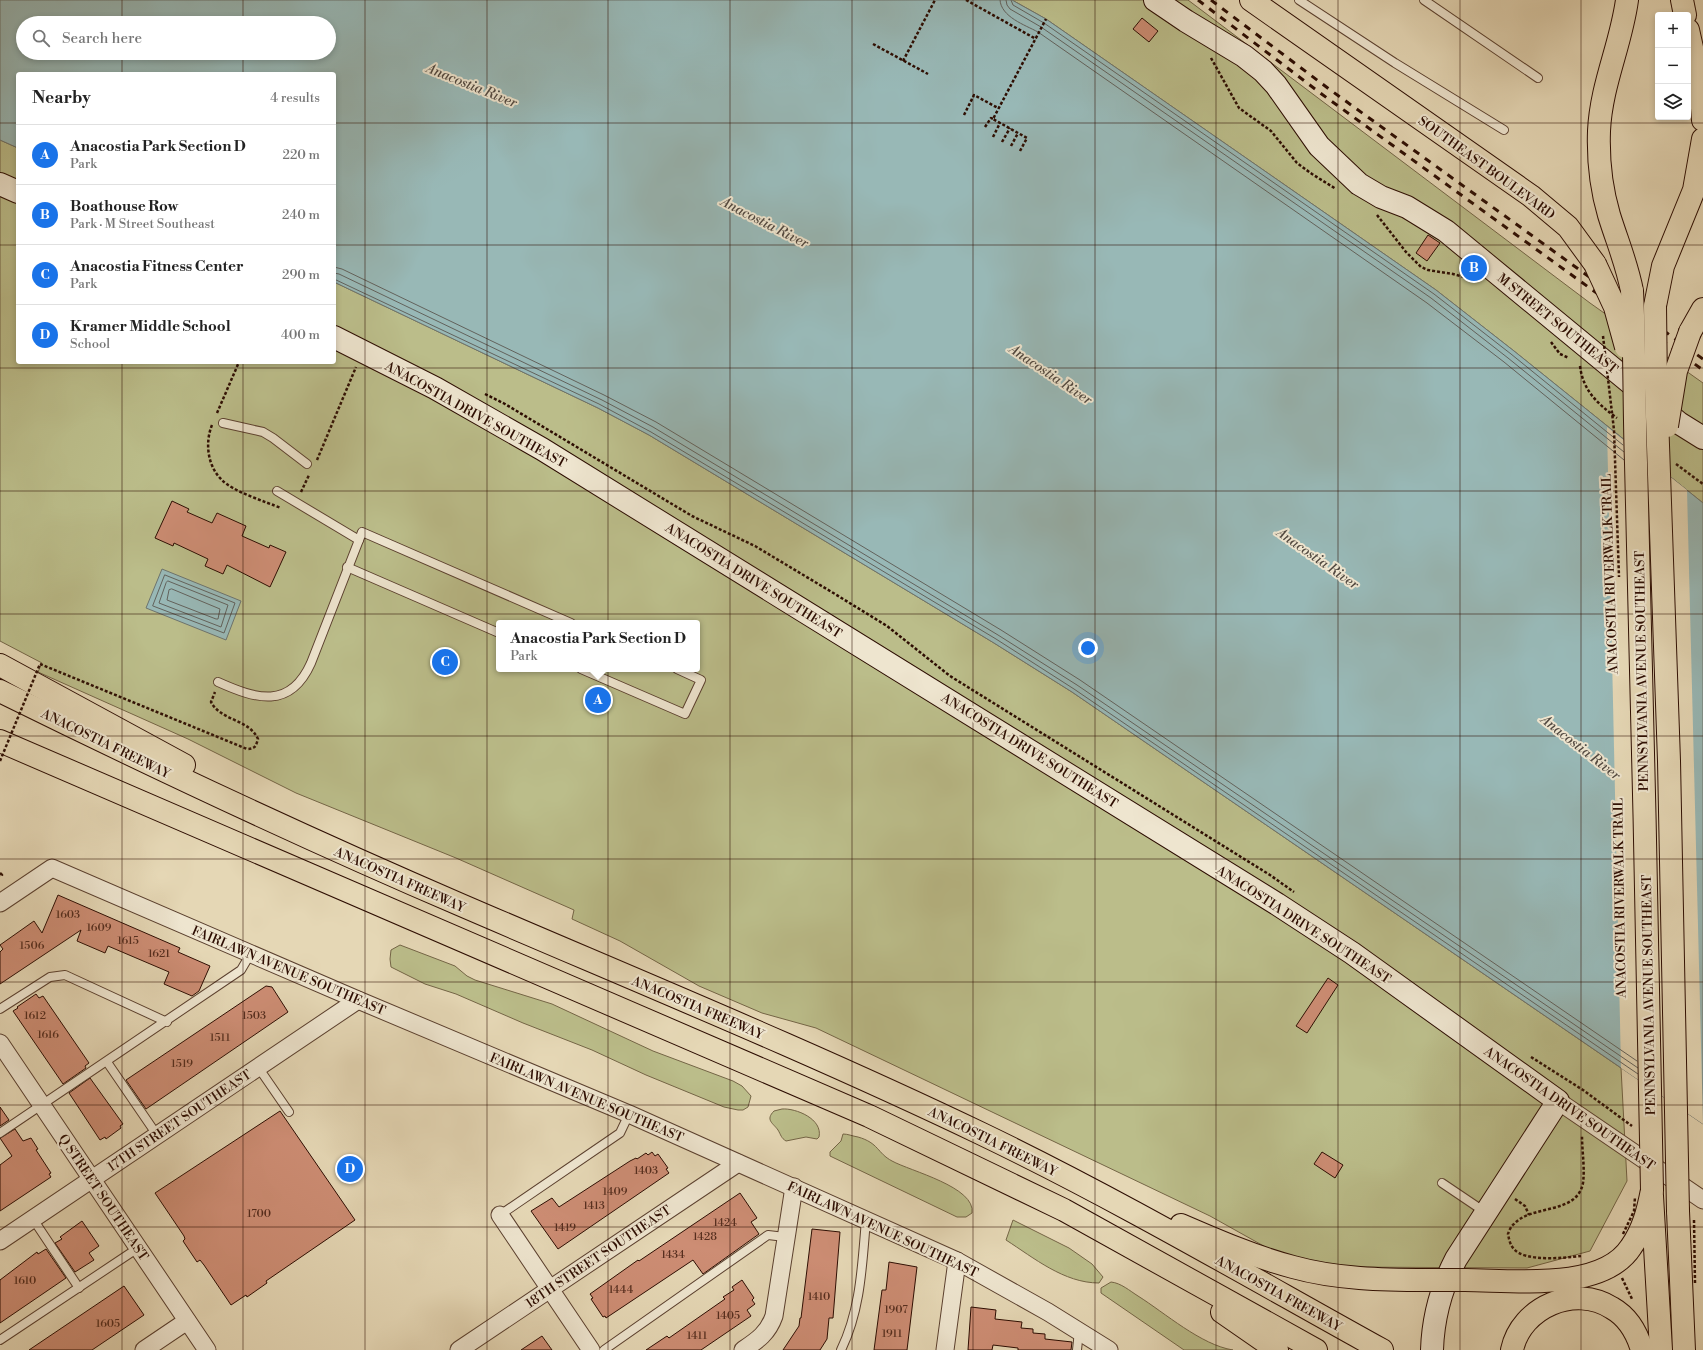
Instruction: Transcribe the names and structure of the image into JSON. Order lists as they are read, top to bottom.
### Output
{
  "streets": {
    "main road": ["SOUTHEAST BOULEVARD", "PENNSYLVANIA AVENUE SOUTHEAST", "ANACOSTIA FREEWAY"],
    "street": [
      "M STREET SOUTHEAST",
      "ANACOSTIA DRIVE SOUTHEAST",
      "FAIRLAWN AVENUE SOUTHEAST",
      "17TH STREET SOUTHEAST",
      "Q STREET SOUTHEAST",
      "18TH STREET SOUTHEAST"
    ],
    "path": ["ANACOSTIA RIVERWALK TRAIL"]
  },
  "crossings": [
    ["SOUTHEAST BOULEVARD", "PENNSYLVANIA AVENUE SOUTHEAST"],
    ["FAIRLAWN AVENUE SOUTHEAST", "17TH STREET SOUTHEAST"],
    ["FAIRLAWN AVENUE SOUTHEAST", "18TH STREET SOUTHEAST"],
    ["17TH STREET SOUTHEAST", "Q STREET SOUTHEAST"]
  ],
  "water": ["Anacostia River"],
  "house_numbers": [
    "1603",
    "1609",
    "1615",
    "1506",
    "1621",
    "1612",
    "1503",
    "1616",
    "1511",
    "1519",
    "1403",
    "1409",
    "1413",
    "1700",
    "1424",
    "1419",
    "1428",
    "1434",
    "1610",
    "1444",
    "1410",
    "1907",
    "1405",
    "1605",
    "1911",
    "1411"
  ],
  "page": {
    "map_buttons": ["+", "−"],
    "search": "Search here",
    "heading": ["Nearby", "4 results"],
    "list": [
      {
        "mark": "A",
        "name": "Anacostia Park Section D",
        "note": "Park",
        "value": "220 m"
      },
      {
        "mark": "B",
        "name": "Boathouse Row",
        "note": "Park · M Street Southeast",
        "value": "240 m"
      },
      {
        "mark": "C",
        "name": "Anacostia Fitness Center",
        "note": "Park",
        "value": "290 m"
      },
      {
        "mark": "D",
        "name": "Kramer Middle School",
        "note": "School",
        "value": "400 m"
      }
    ],
    "pins": [
      "B",
      "C",
      "A",
      "D"
    ],
    "popup": ["Anacostia Park Section D", "Park"]
  }
}
